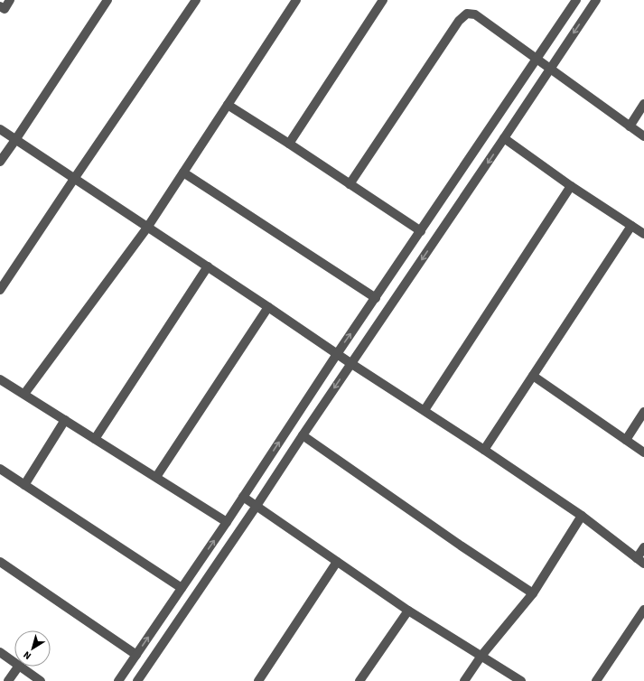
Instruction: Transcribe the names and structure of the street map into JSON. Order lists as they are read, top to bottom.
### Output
{
  "north": "bottom left"
}
